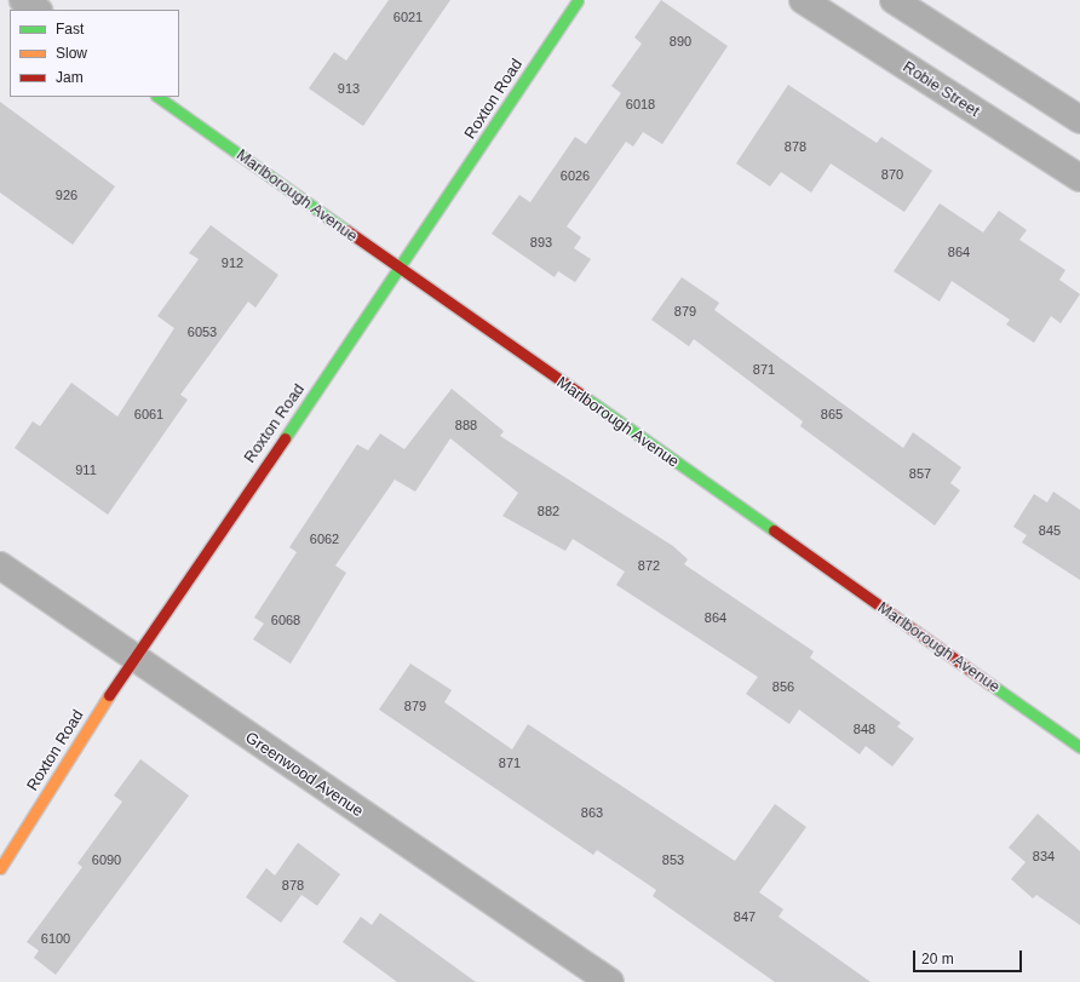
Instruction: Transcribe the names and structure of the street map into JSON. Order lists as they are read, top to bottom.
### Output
{
  "streets": {
    "street": [
      "Robie Street",
      "Roxton Road",
      "Marlborough Avenue",
      "Greenwood Avenue"
    ]
  },
  "crossings": [
    ["Roxton Road", "Marlborough Avenue"],
    ["Roxton Road", "Greenwood Avenue"]
  ],
  "house_numbers": [
    "6021",
    "890",
    "913",
    "6018",
    "878",
    "870",
    "6026",
    "926",
    "893",
    "864",
    "912",
    "879",
    "6053",
    "871",
    "6061",
    "865",
    "888",
    "911",
    "857",
    "882",
    "845",
    "6062",
    "872",
    "864",
    "6068",
    "856",
    "879",
    "848",
    "871",
    "863",
    "834",
    "6090",
    "853",
    "878",
    "847",
    "6100"
  ],
  "legend": ["Fast", "Slow", "Jam"],
  "scale_bar": "20 m"
}
